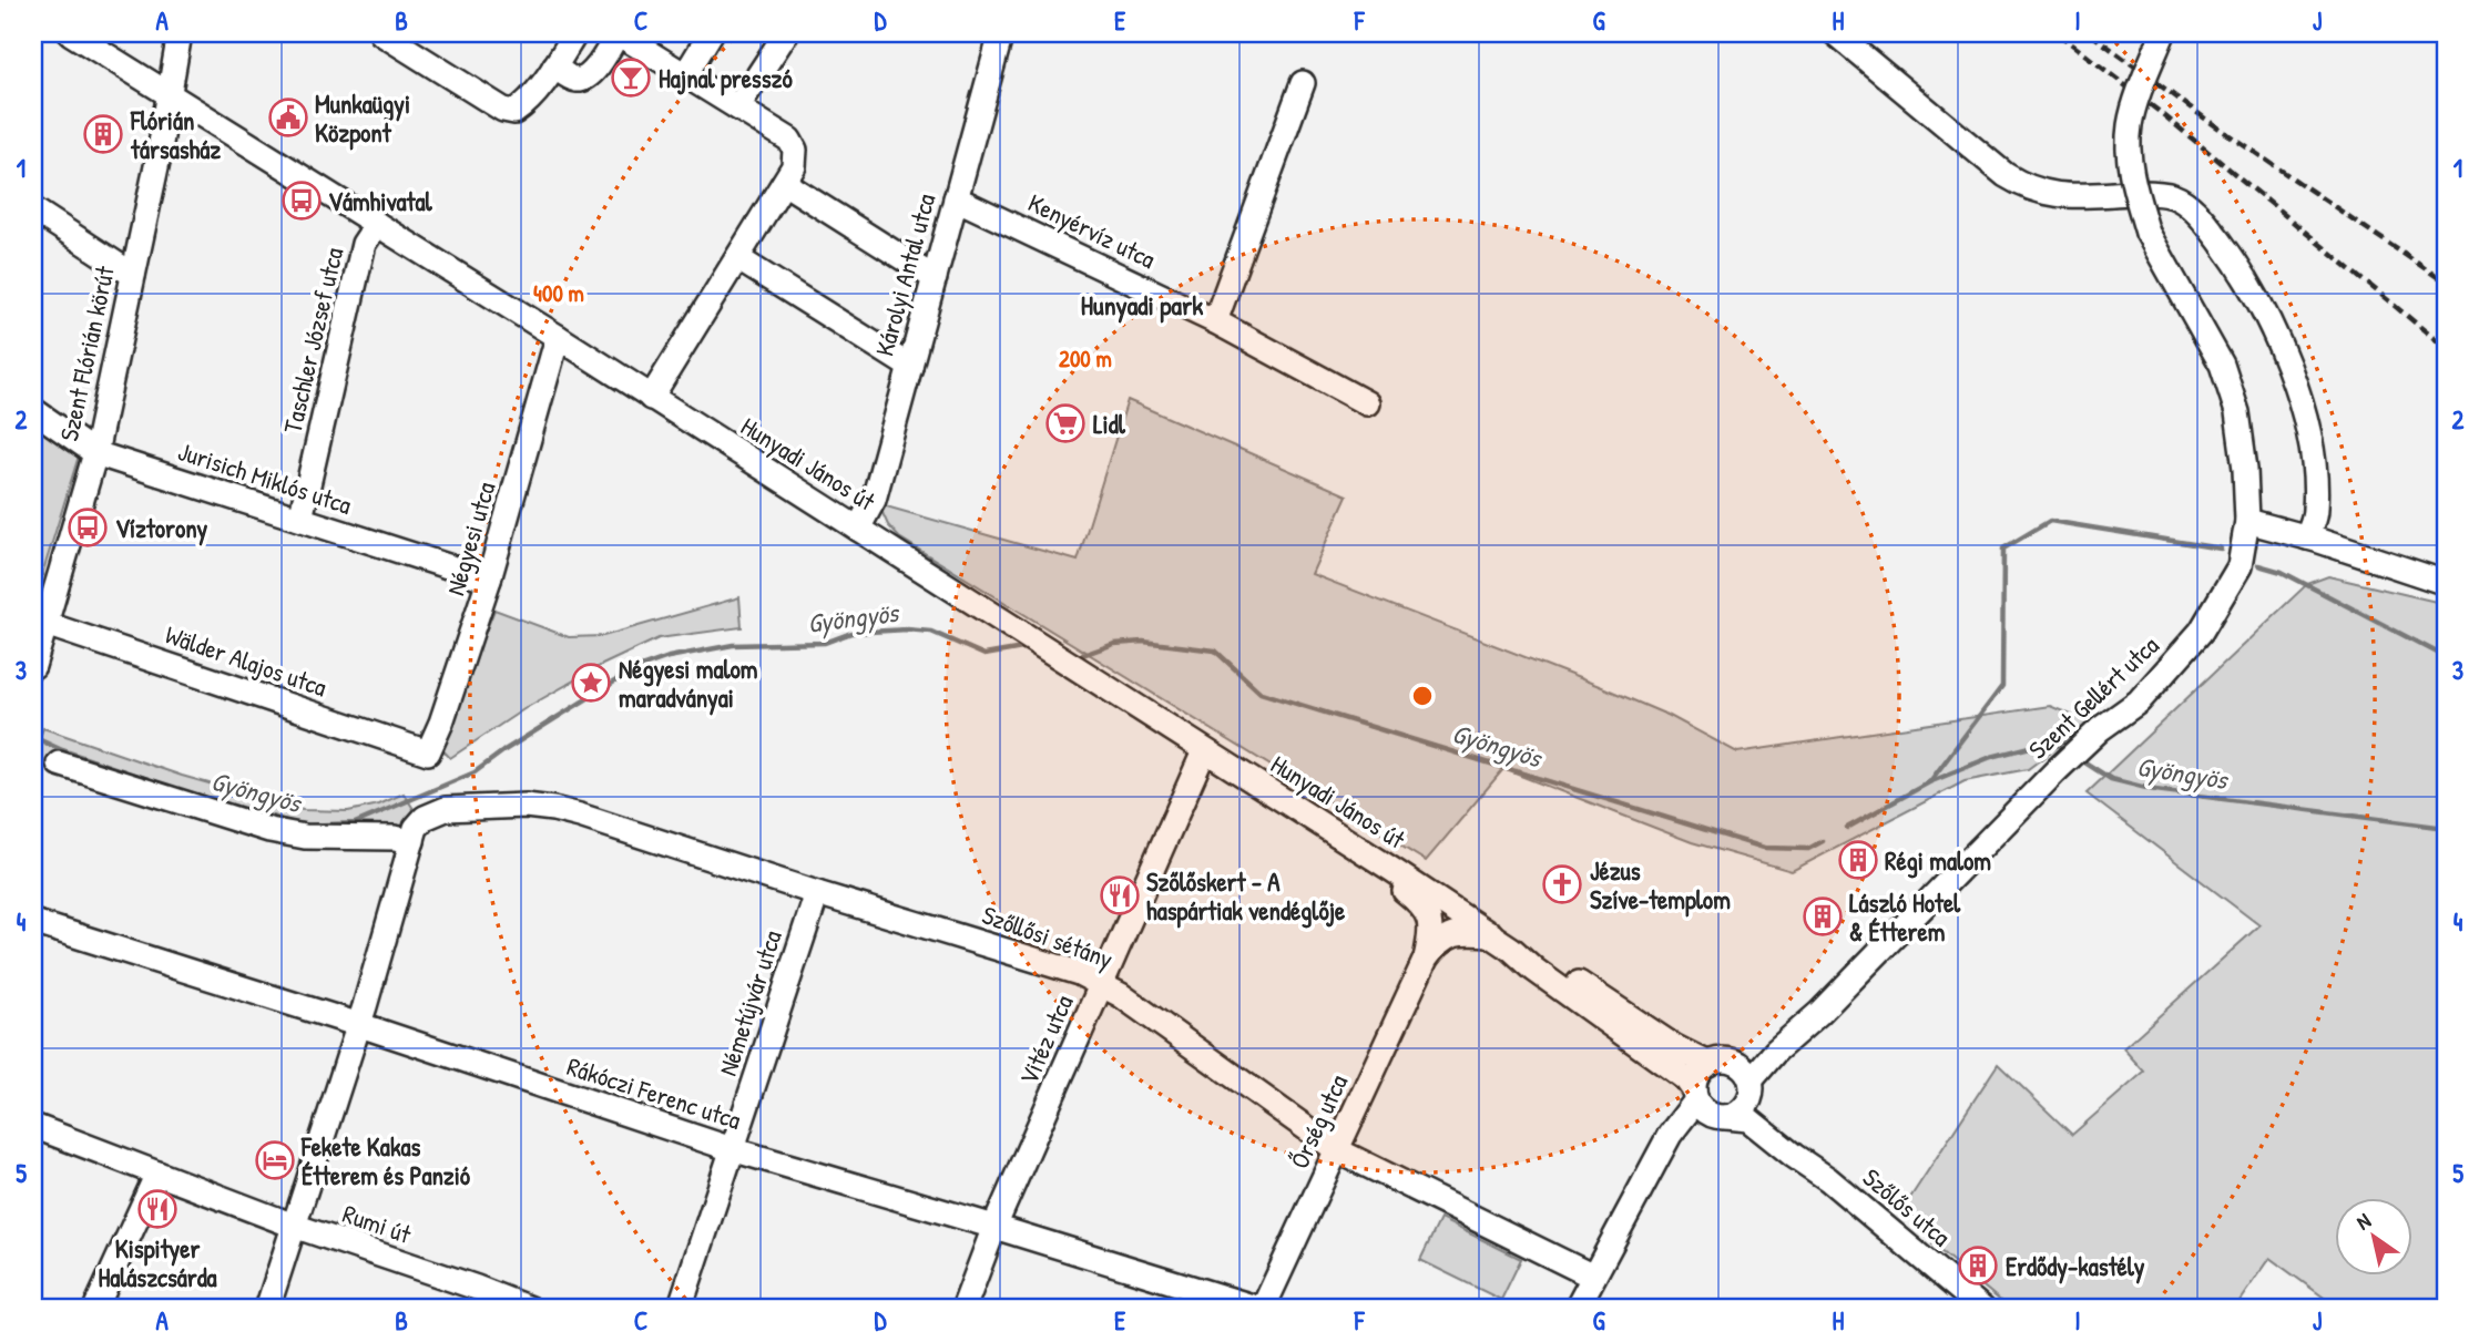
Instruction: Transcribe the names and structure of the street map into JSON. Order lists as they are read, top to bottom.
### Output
{
  "streets": {
    "street": [
      "Kenyérvíz utca",
      "Károlyi Antal utca",
      "Taschler József utca",
      "Szent Flórián körút",
      "Hunyadi János út",
      "Jurisich Miklós utca",
      "Négyesi utca",
      "Wälder Alajos utca",
      "Szent Gellért utca",
      "Szőllősi sétány",
      "Németújvár utca",
      "Vitéz utca",
      "Rákóczi Ferenc utca",
      "Őrség utca",
      "Szőlős utca",
      "Rumi út"
    ]
  },
  "crossings": [
    ["Kenyérvíz utca", "Károlyi Antal utca"],
    ["Károlyi Antal utca", "Hunyadi János út"],
    ["Taschler József utca", "Hunyadi János út"],
    ["Taschler József utca", "Jurisich Miklós utca"],
    ["Szent Flórián körút", "Hunyadi János út"],
    ["Szent Flórián körút", "Jurisich Miklós utca"],
    ["Szent Flórián körút", "Wälder Alajos utca"],
    ["Hunyadi János út", "Négyesi utca"],
    ["Hunyadi János út", "Szent Gellért utca"],
    ["Hunyadi János út", "Vitéz utca"],
    ["Hunyadi János út", "Őrség utca"],
    ["Hunyadi János út", "Szőlős utca"],
    ["Jurisich Miklós utca", "Négyesi utca"],
    ["Négyesi utca", "Wälder Alajos utca"],
    ["Szent Gellért utca", "Szőlős utca"],
    ["Szőllősi sétány", "Németújvár utca"],
    ["Szőllősi sétány", "Vitéz utca"],
    ["Szőllősi sétány", "Őrség utca"],
    ["Németújvár utca", "Rákóczi Ferenc utca"],
    ["Vitéz utca", "Rákóczi Ferenc utca"],
    ["Rákóczi Ferenc utca", "Őrség utca"]
  ],
  "districts": ["Hunyadi park"],
  "water": ["Gyöngyös"],
  "places": {
    "bar": ["Hajnal presszó"],
    "public building": ["Munkaügyi Központ"],
    "building": [
      "Flórián társasház",
      "Régi malom",
      "László Hotel & Étterem",
      "Erdődy-kastély"
    ],
    "bus stop": ["Vámhivatal", "Víztorony"],
    "supermarket": ["Lidl"],
    "place": ["Négyesi malom maradványai"],
    "church": ["Jézus Szíve-templom"],
    "restaurant": ["Szőlőskert - A haspártiak vendéglője", "Kispityer Halászcsárda"],
    "hotel": ["Fekete Kakas Étterem és Panzió"]
  },
  "north": "top left",
  "grid": {
    "columns": [
      "A",
      "B",
      "C",
      "D",
      "E",
      "F",
      "G",
      "H",
      "I",
      "J"
    ],
    "rows": [
      "1",
      "2",
      "3",
      "4",
      "5"
    ]
  },
  "rings": ["400 m", "200 m"]
}
